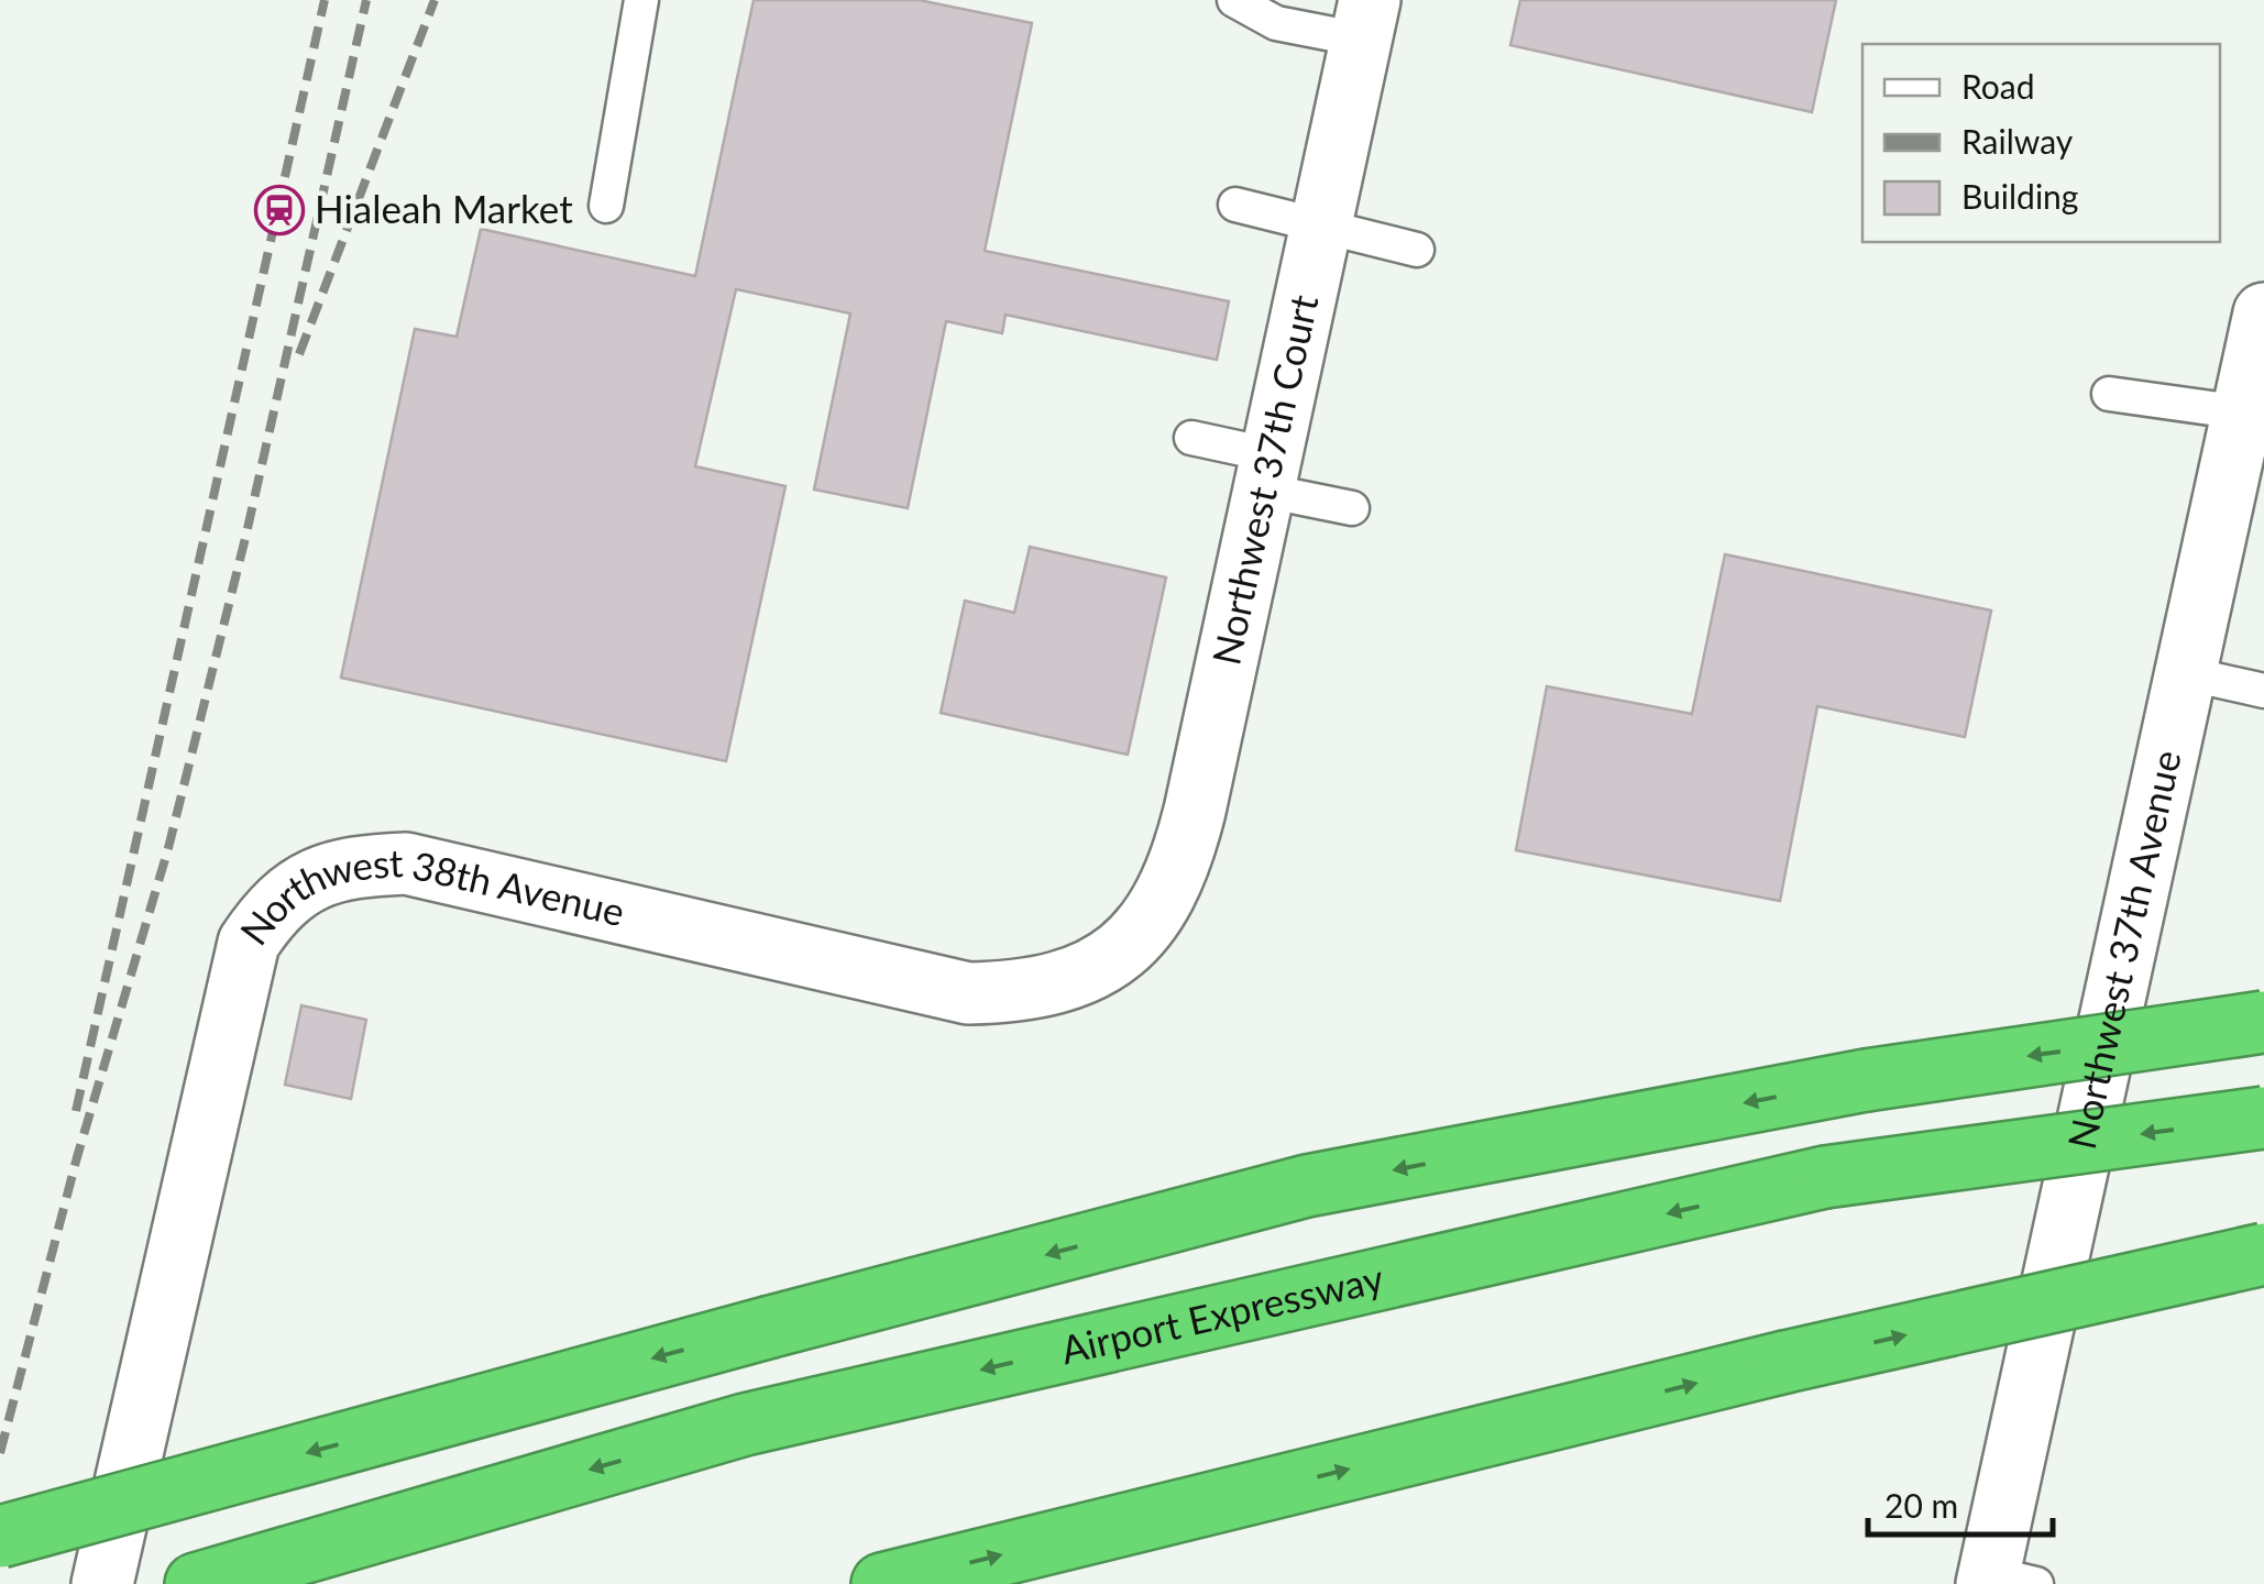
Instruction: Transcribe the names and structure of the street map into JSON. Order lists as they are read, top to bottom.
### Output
{
  "streets": {
    "highway": ["Airport Expressway"],
    "street": ["Northwest 37th Court", "Northwest 38th Avenue", "Northwest 37th Avenue"]
  },
  "crossings": [
    ["Northwest 37th Court", "Northwest 38th Avenue"]
  ],
  "places": {
    "station": ["Hialeah Market"]
  },
  "legend": ["Road", "Railway", "Building"],
  "scale_bar": "20 m"
}
